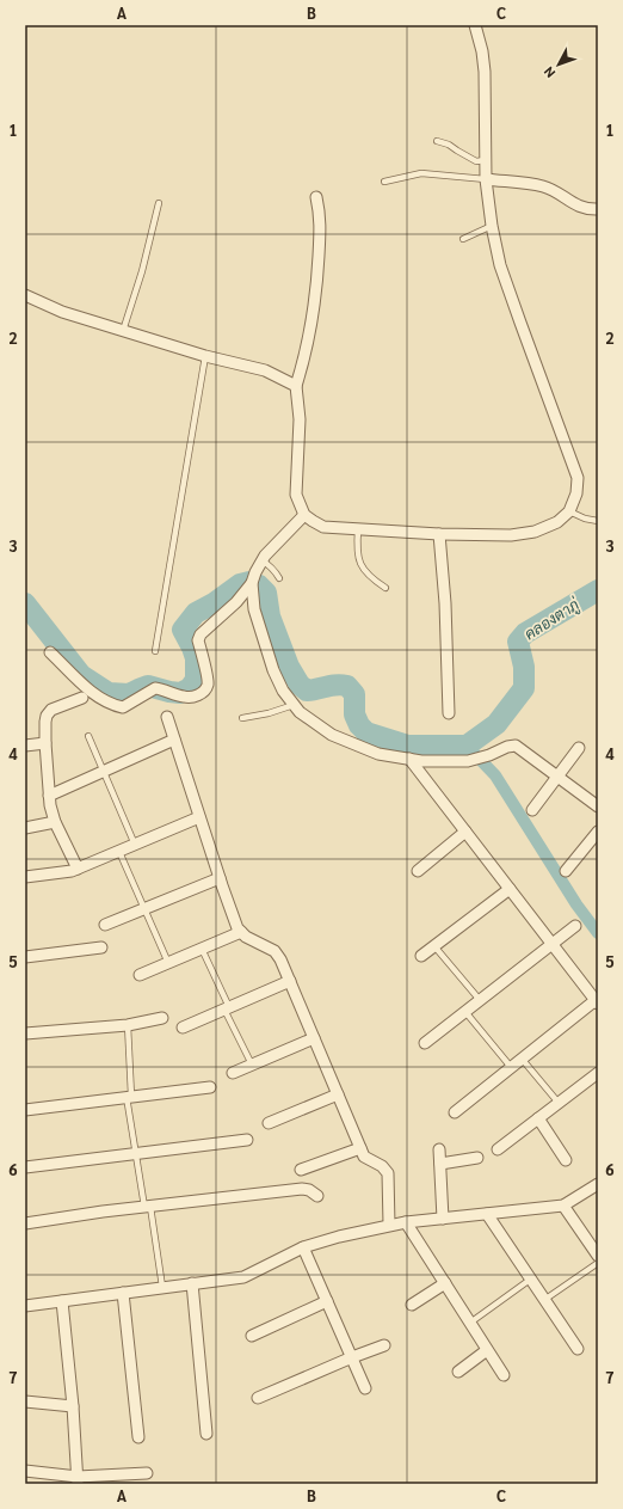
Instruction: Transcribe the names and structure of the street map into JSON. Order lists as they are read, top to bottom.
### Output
{
  "water": ["คลองตาภู่"],
  "north": "bottom left",
  "grid": {
    "columns": ["A", "B", "C"],
    "rows": [
      "1",
      "2",
      "3",
      "4",
      "5",
      "6",
      "7"
    ]
  }
}
